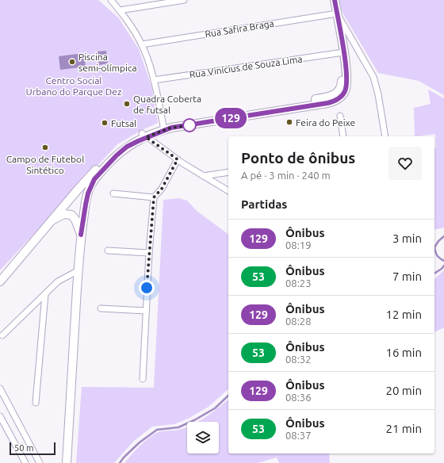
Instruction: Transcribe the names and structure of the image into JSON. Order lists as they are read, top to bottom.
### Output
{
  "streets": {
    "street": ["Rua Safira Braga", "Rua Vinícius de Souza Lima"]
  },
  "parks": ["Centro Social Urbano do Parque Dez"],
  "places": [
    "Piscina semi-olímpica",
    "Quadra Coberta de futsal",
    "Feira do Peixe",
    "Futsal",
    "Campo de Futebol Sintético"
  ],
  "lines": ["bus line 129"],
  "scale_bar": "50 m",
  "page": {
    "on_map": "129",
    "heading": [
      ["Ponto de ônibus", "A pé · 3 min · 240 m"],
      "Partidas"
    ],
    "list": [
      {
        "mark": "129",
        "name": "Ônibus",
        "note": "08:19",
        "value": "3 min"
      },
      {
        "mark": "53",
        "name": "Ônibus",
        "note": "08:23",
        "value": "7 min"
      },
      {
        "mark": "129",
        "name": "Ônibus",
        "note": "08:28",
        "value": "12 min"
      },
      {
        "mark": "53",
        "name": "Ônibus",
        "note": "08:32",
        "value": "16 min"
      },
      {
        "mark": "129",
        "name": "Ônibus",
        "note": "08:36",
        "value": "20 min"
      },
      {
        "mark": "53",
        "name": "Ônibus",
        "note": "08:37",
        "value": "21 min"
      }
    ],
    "scale": "50 m"
  }
}
